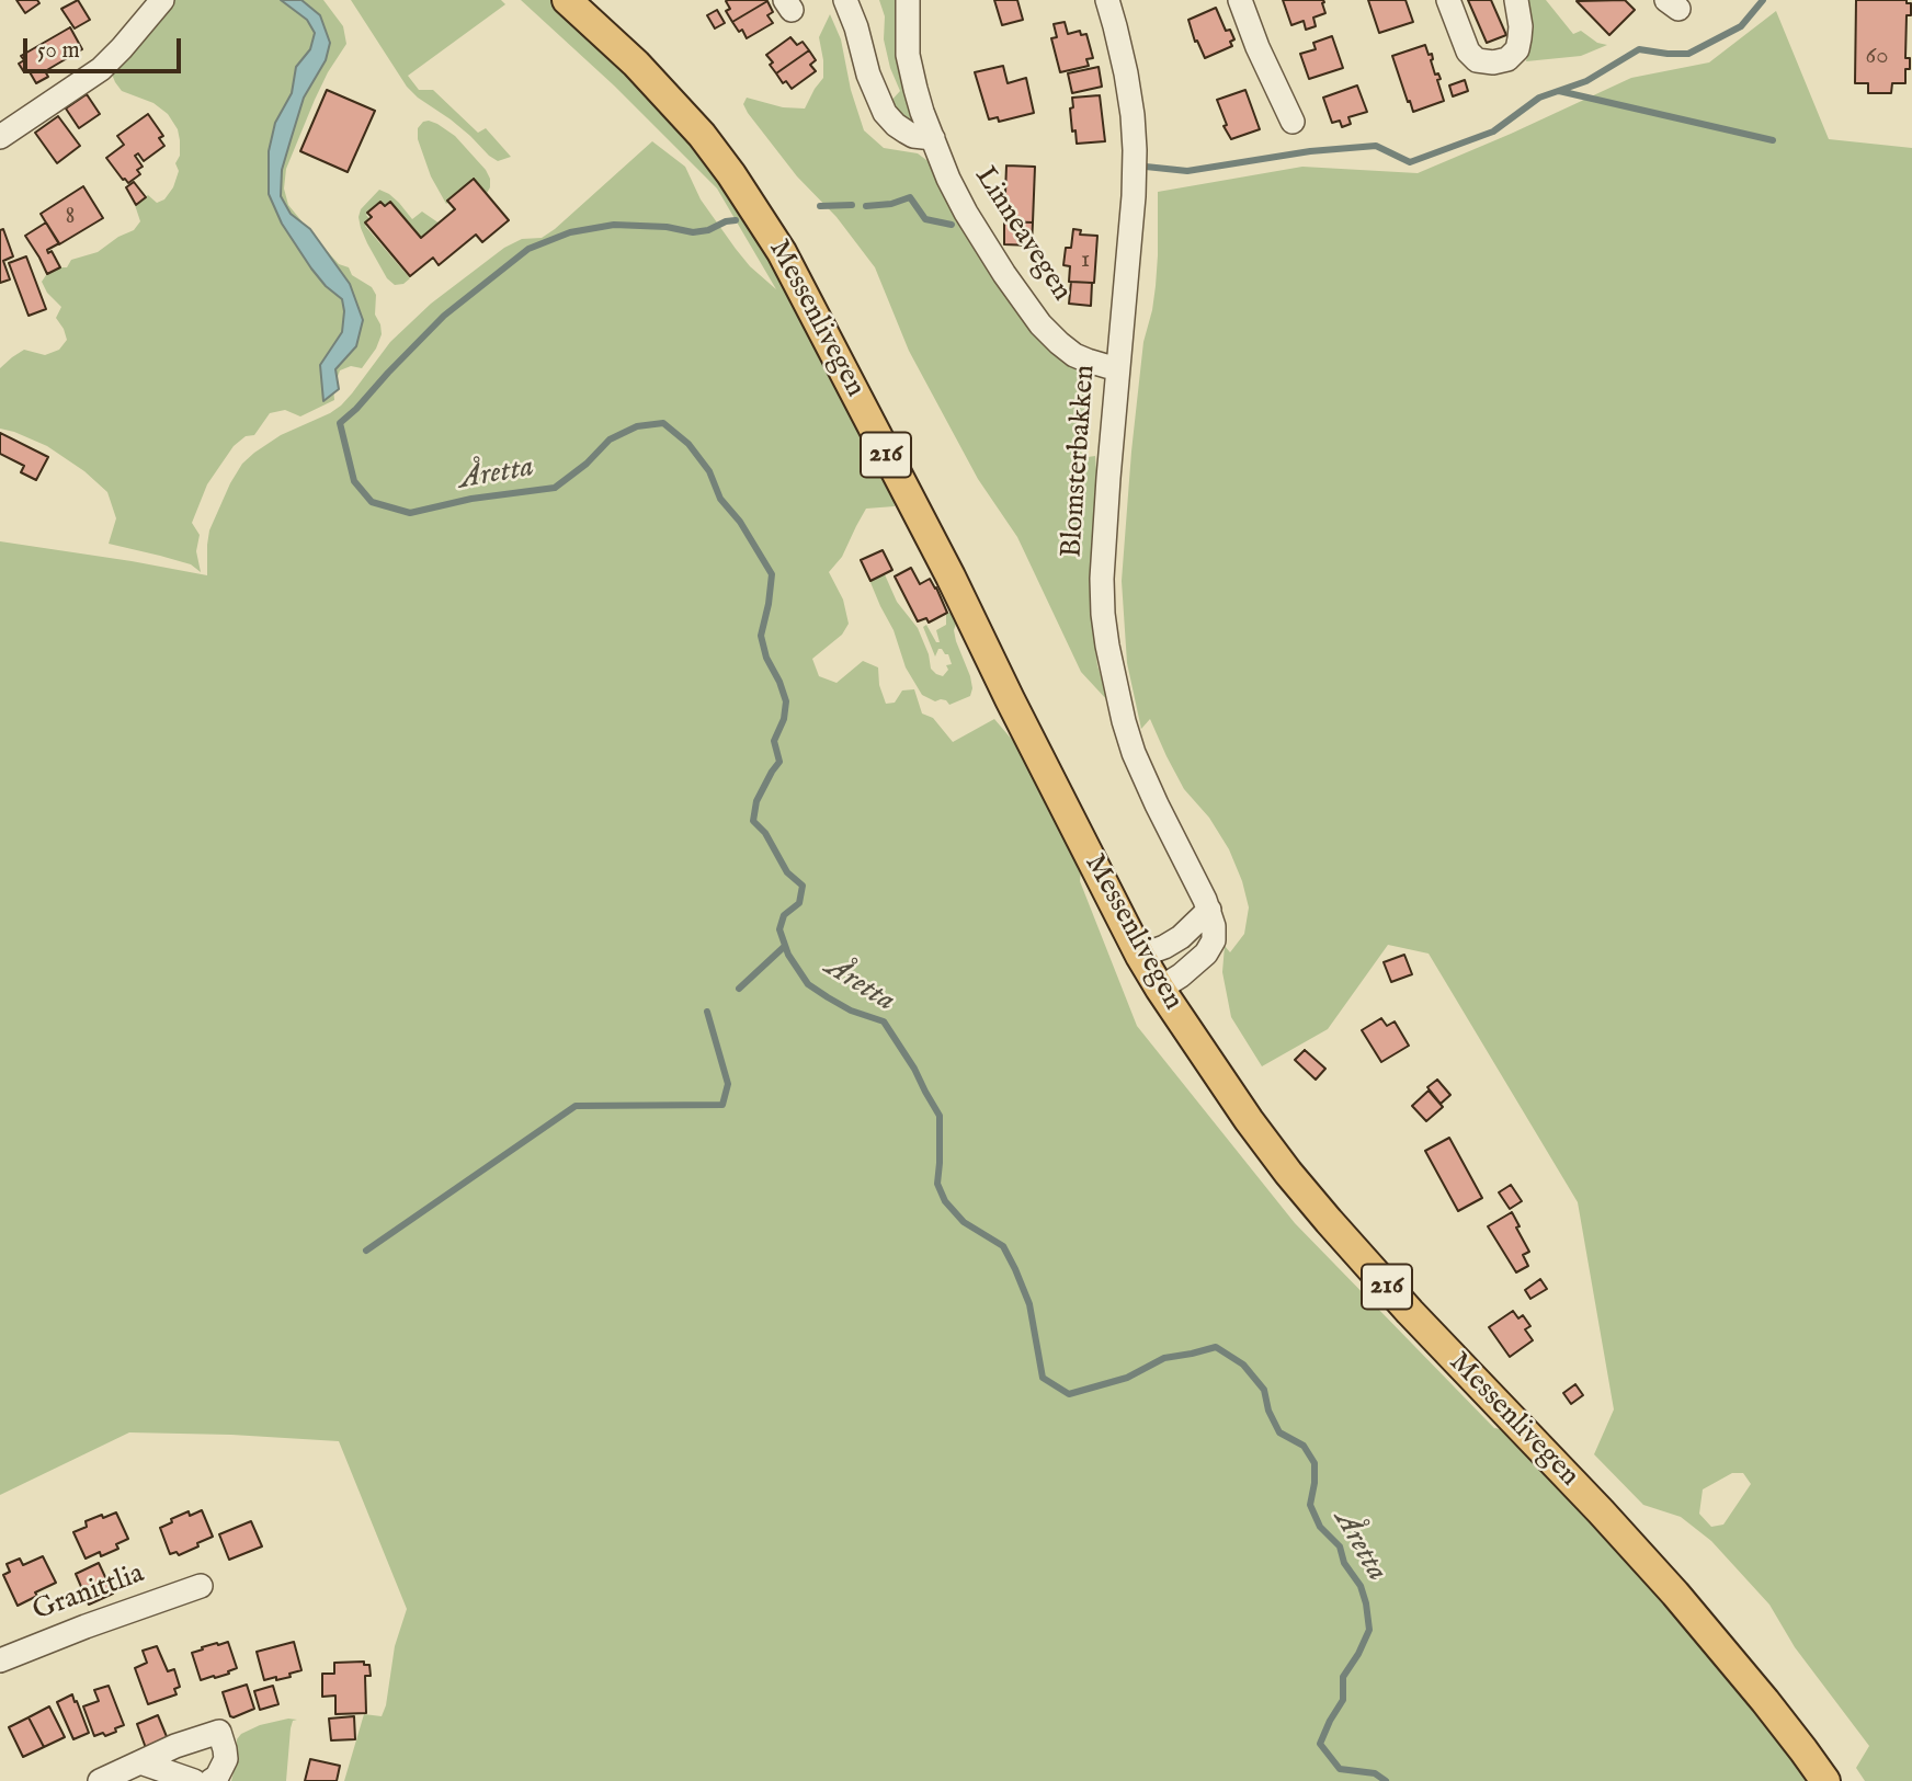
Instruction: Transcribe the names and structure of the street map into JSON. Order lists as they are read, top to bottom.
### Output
{
  "streets": {
    "main road": ["Messenlivegen", "216"],
    "street": ["Linneavegen", "Blomsterbakken", "Granittlia"]
  },
  "crossings": [
    ["Linneavegen", "Blomsterbakken"],
    ["Messenlivegen", "Blomsterbakken"]
  ],
  "water": ["Åretta"],
  "house_numbers": ["60", "8", "1"],
  "scale_bar": "50 m"
}
